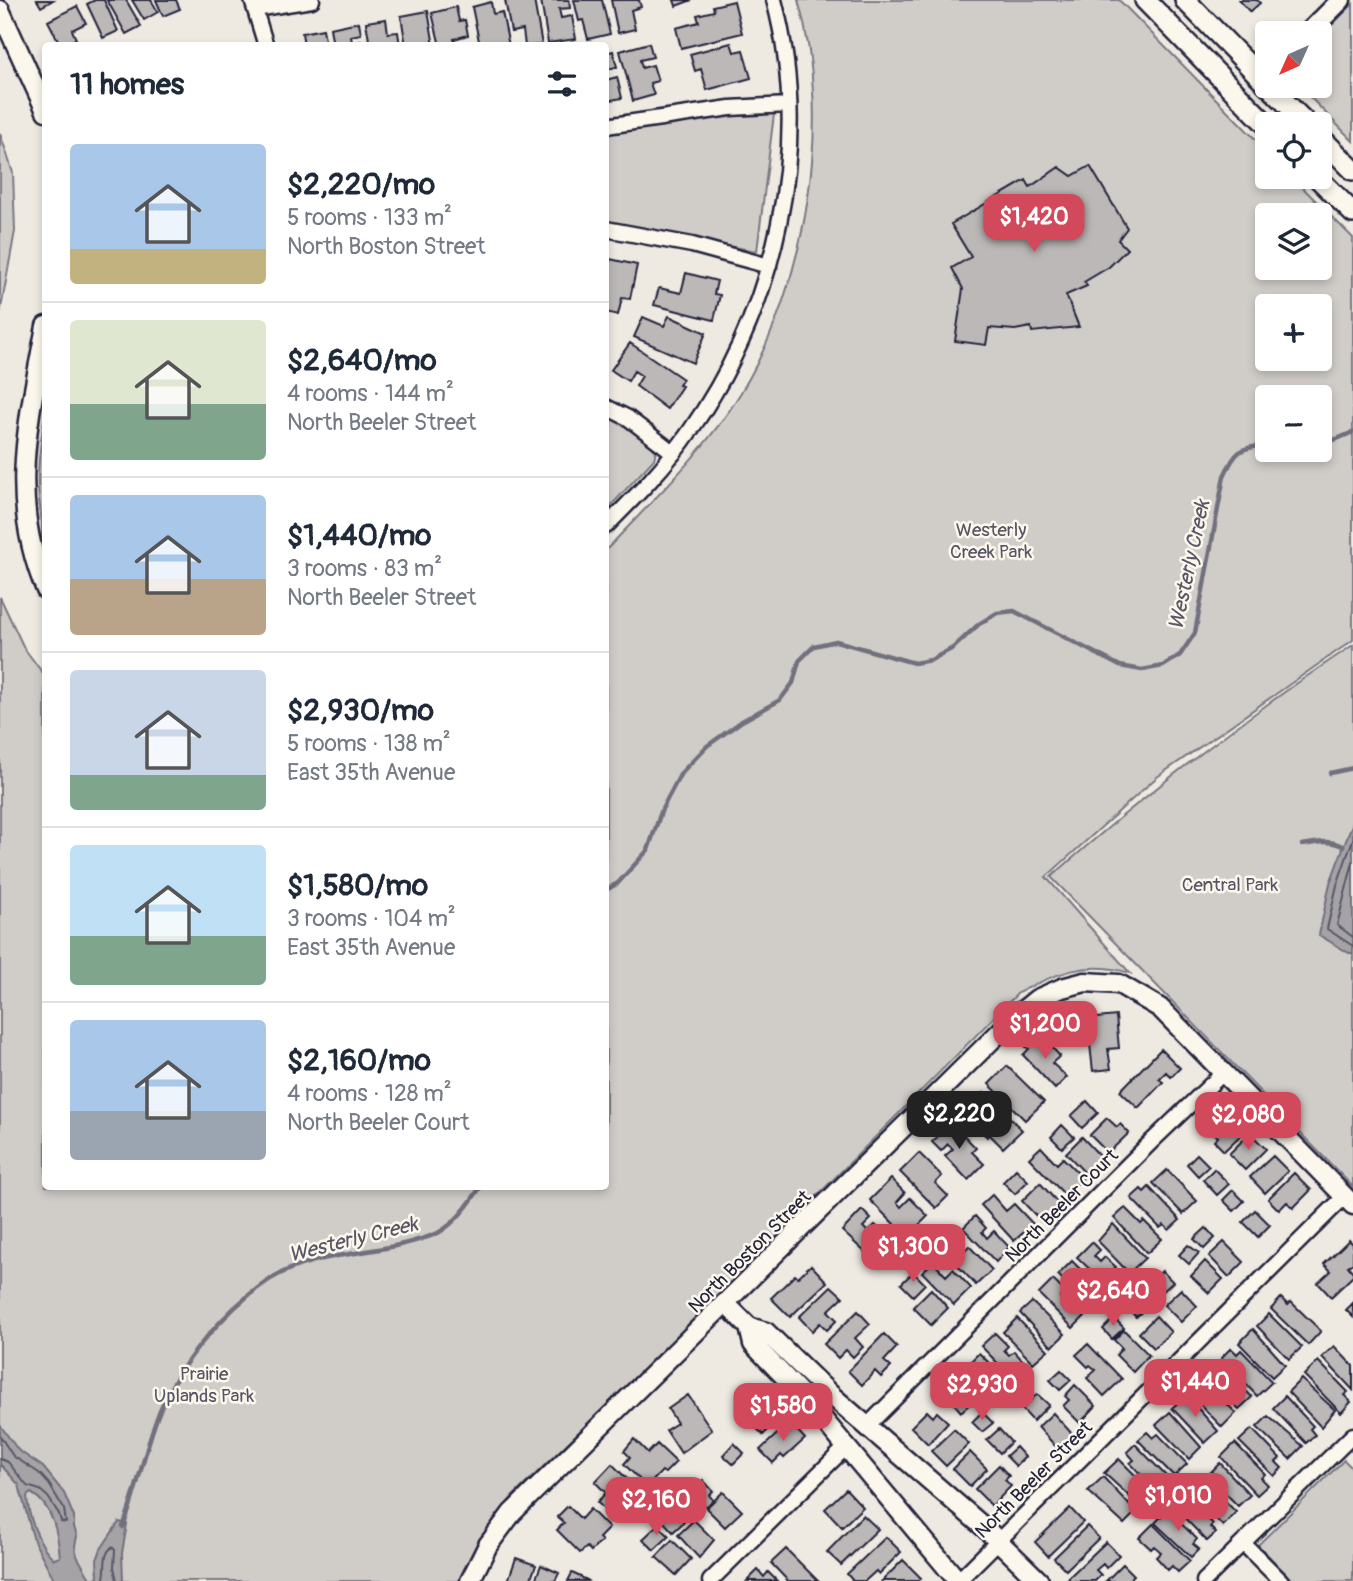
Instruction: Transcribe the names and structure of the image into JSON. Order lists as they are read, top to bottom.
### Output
{
  "streets": {
    "street": ["North Beeler Court", "North Boston Street", "North Beeler Street"]
  },
  "crossings": [
    ["North Beeler Court", "North Boston Street"]
  ],
  "water": ["Westerly Creek"],
  "parks": ["Westerly Creek Park", "Central Park", "Prairie Uplands Park"],
  "north": "bottom left",
  "page": {
    "map_buttons": ["+", "−"],
    "heading": "11 homes",
    "list": [
      {
        "name": "$2,220/mo",
        "note": "5 rooms · 133 m² · North Boston Street"
      },
      {
        "name": "$2,640/mo",
        "note": "4 rooms · 144 m² · North Beeler Street"
      },
      {
        "name": "$1,440/mo",
        "note": "3 rooms · 83 m² · North Beeler Street"
      },
      {
        "name": "$2,930/mo",
        "note": "5 rooms · 138 m² · East 35th Avenue"
      },
      {
        "name": "$1,580/mo",
        "note": "3 rooms · 104 m² · East 35th Avenue"
      },
      {
        "name": "$2,160/mo",
        "note": "4 rooms · 128 m² · North Beeler Court"
      }
    ],
    "price": [
      "$1,420",
      "$1,200",
      "$2,220",
      "$2,080",
      "$1,300",
      "$2,640",
      "$1,440",
      "$2,930",
      "$1,580",
      "$1,010",
      "$2,160"
    ]
  }
}
